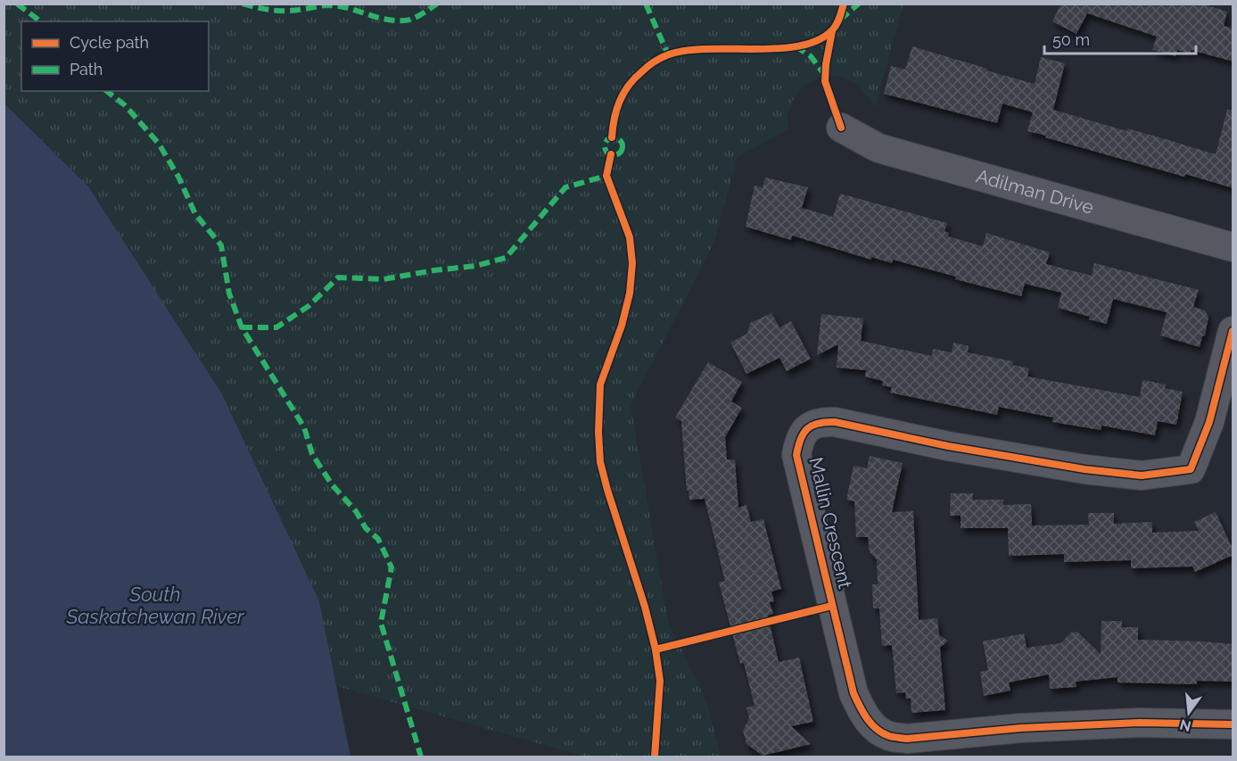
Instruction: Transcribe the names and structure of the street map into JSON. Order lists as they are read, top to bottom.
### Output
{
  "streets": {
    "street": ["Adilman Drive", "Mallin Crescent"]
  },
  "water": ["South Saskatchewan River"],
  "legend": ["Cycle path", "Path"],
  "scale_bar": "50 m",
  "north": "bottom"
}
